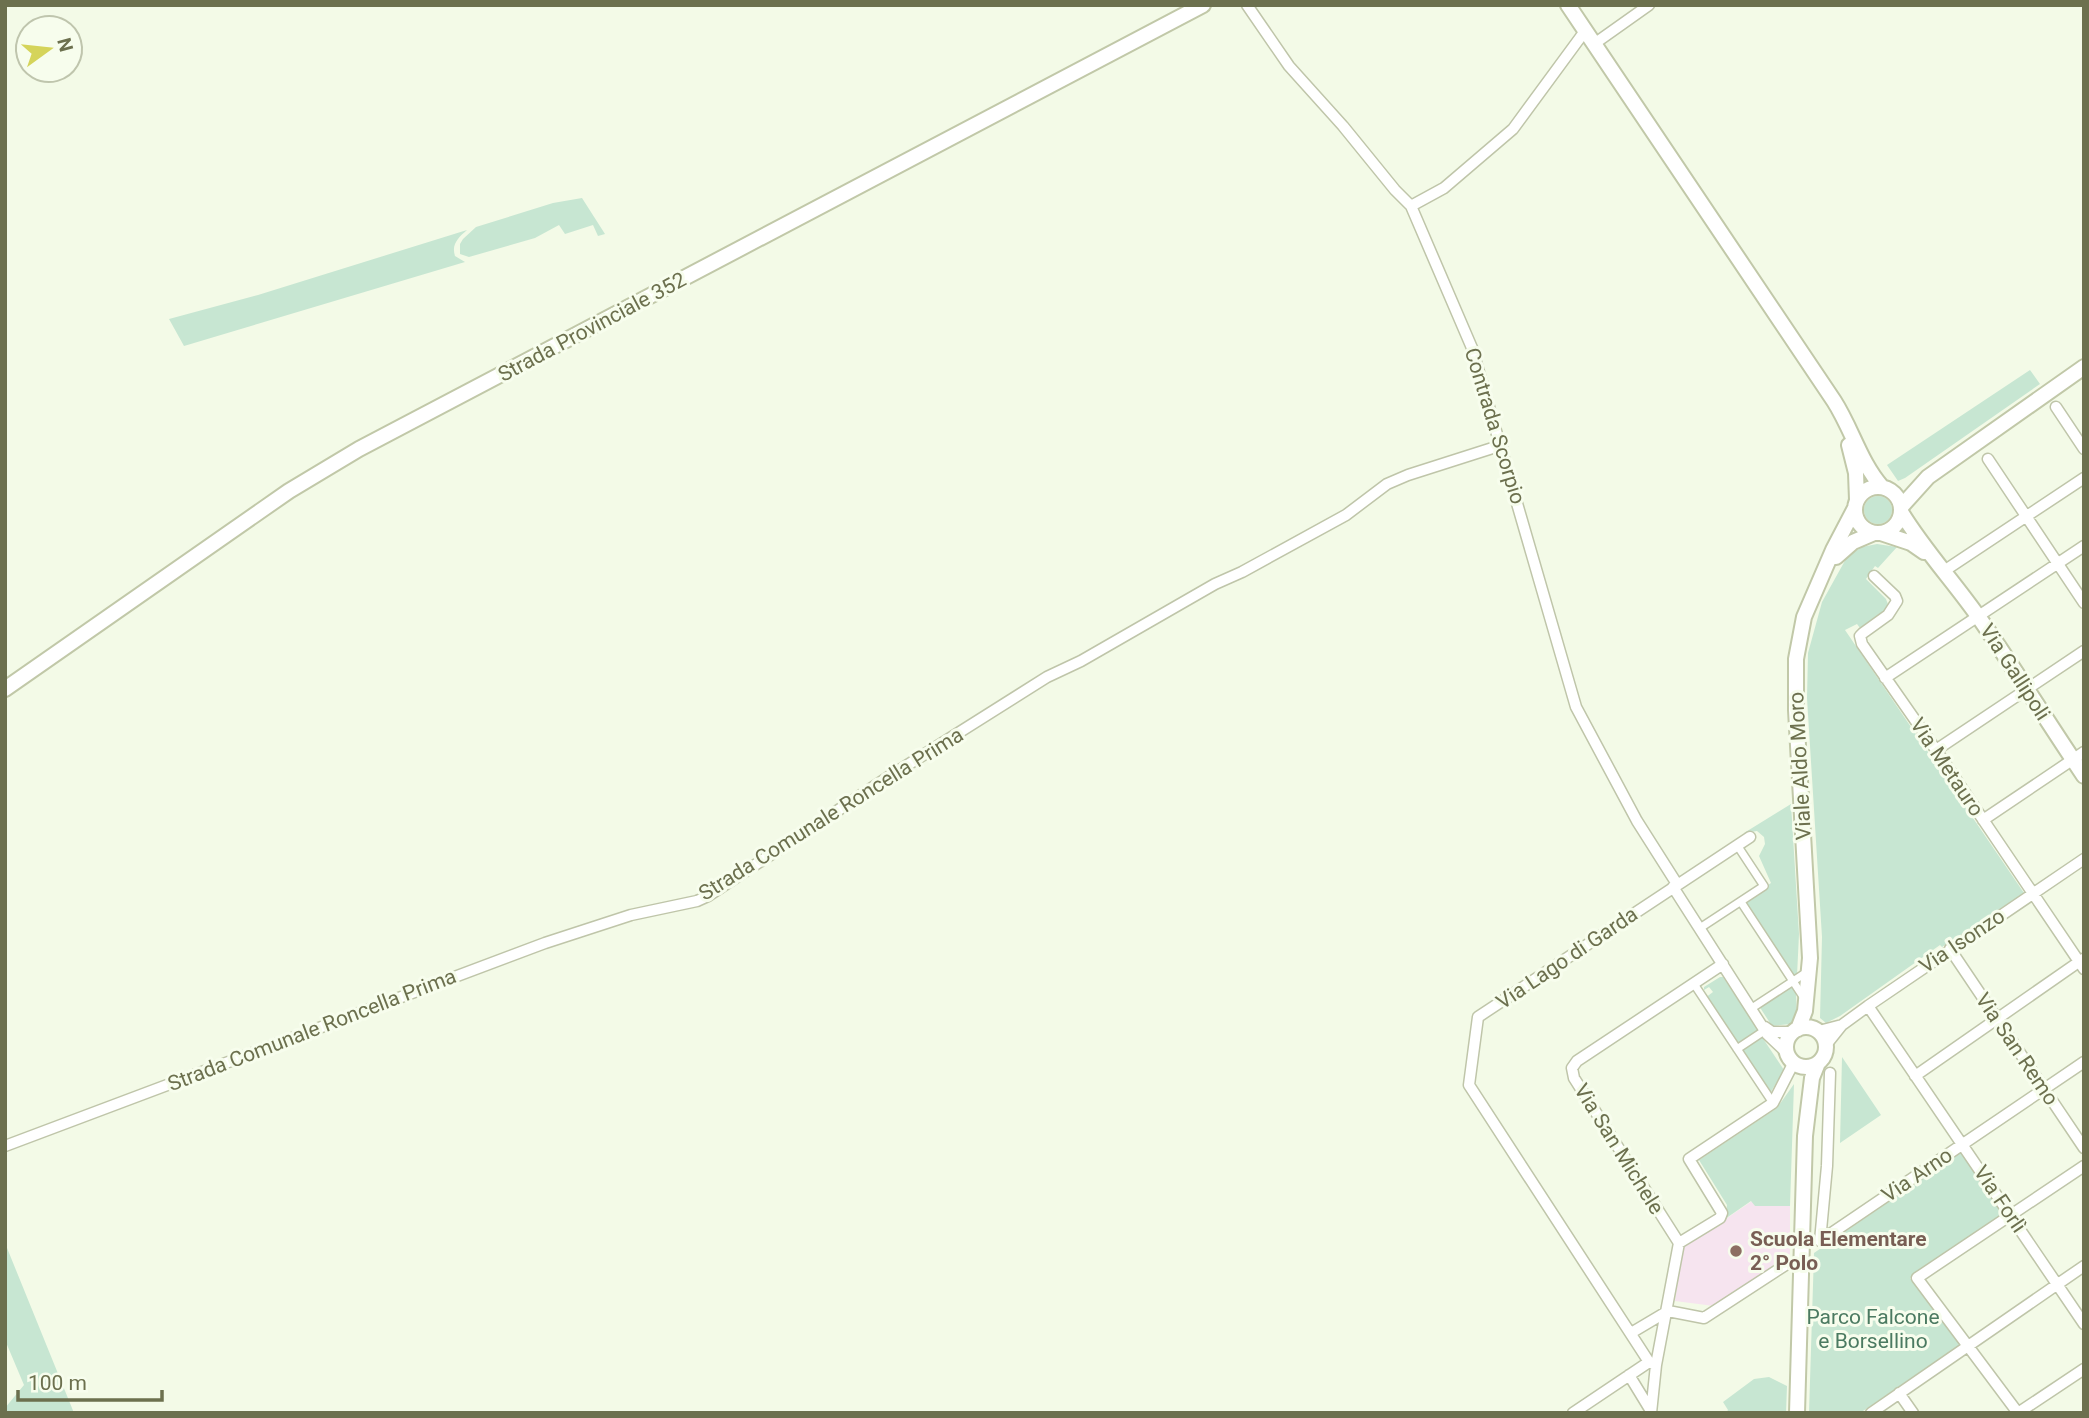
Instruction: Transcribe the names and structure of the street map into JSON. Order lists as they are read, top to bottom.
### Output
{
  "streets": {
    "main road": ["Strada Provinciale 352", "Via Gallipoli", "Viale Aldo Moro"],
    "street": [
      "Contrada Scorpio",
      "Via Metauro",
      "Strada Comunale Roncella Prima",
      "Via Isonzo",
      "Via Lago di Garda",
      "Via San Remo",
      "Via San Michele",
      "Via Arno",
      "Via Forlì"
    ]
  },
  "crossings": [
    ["Contrada Scorpio", "Viale Aldo Moro"],
    ["Contrada Scorpio", "Strada Comunale Roncella Prima"],
    ["Contrada Scorpio", "Via Lago di Garda"],
    ["Contrada Scorpio", "Via San Michele"],
    ["Contrada Scorpio", "Via Arno"],
    ["Via Gallipoli", "Viale Aldo Moro"],
    ["Viale Aldo Moro", "Via Arno"],
    ["Via Metauro", "Via Isonzo"],
    ["Via Isonzo", "Via San Remo"],
    ["Via Isonzo", "Via Forlì"],
    ["Via San Remo", "Via Arno"],
    ["Via Arno", "Via Forlì"]
  ],
  "parks": ["Parco Falcone e Borsellino"],
  "places": ["Scuola Elementare 2° Polo"],
  "scale_bar": "100 m",
  "north": "right"
}
